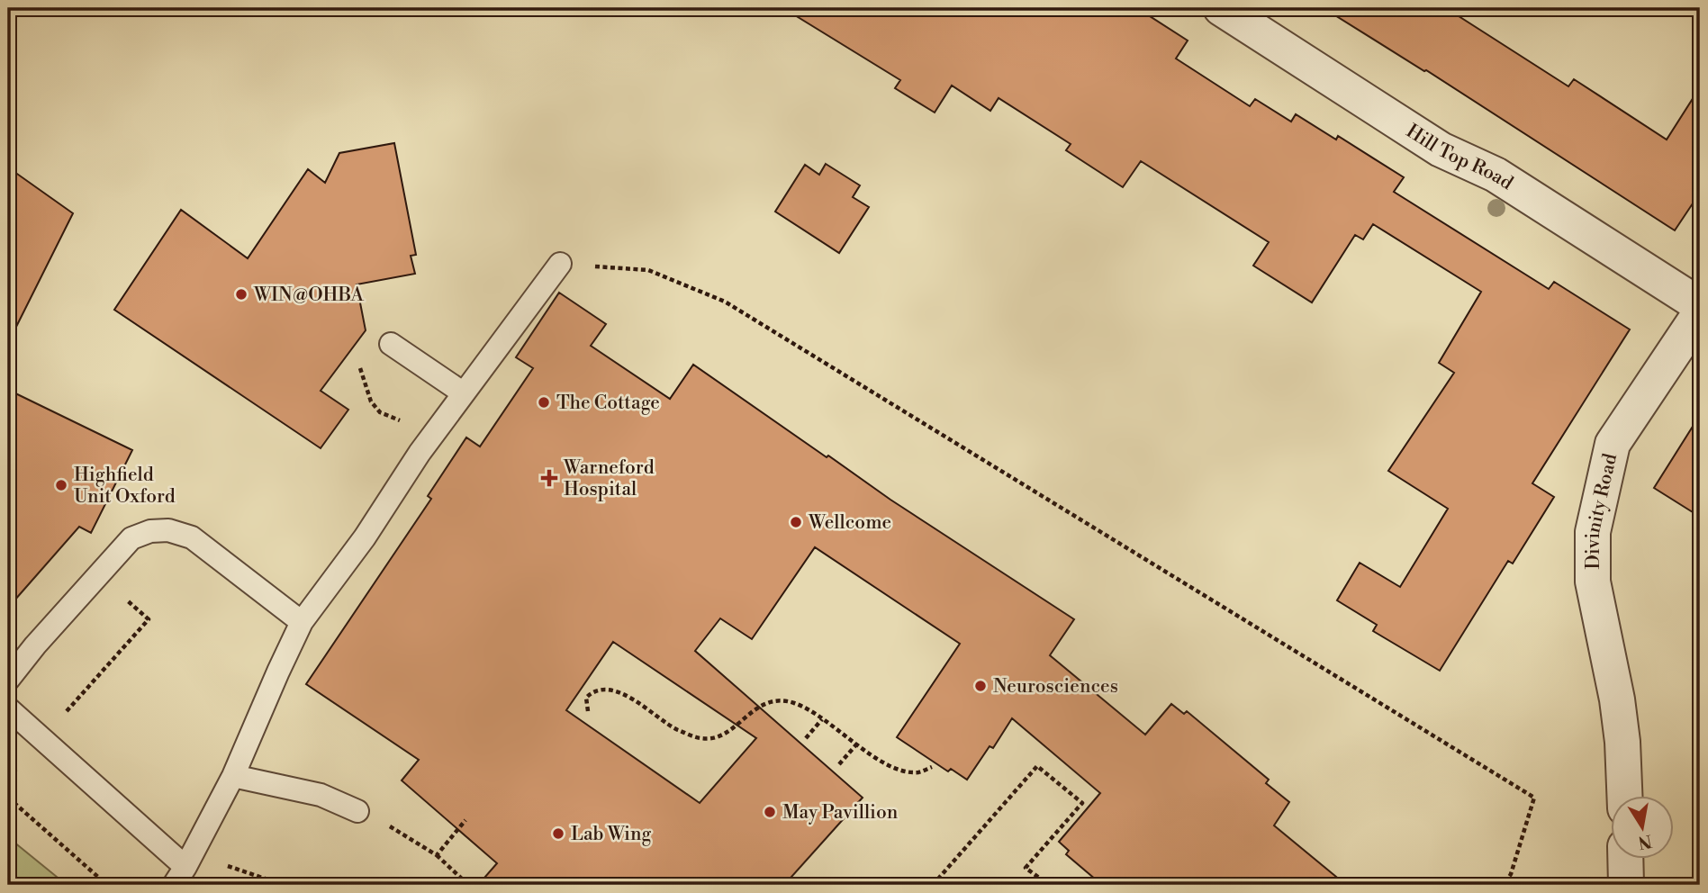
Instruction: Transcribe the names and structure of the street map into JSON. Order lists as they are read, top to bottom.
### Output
{
  "streets": {
    "street": ["Hill Top Road", "Divinity Road"]
  },
  "places": {
    "other": [
      "WIN@OHBA",
      "The Cottage",
      "Highfield Unit Oxford",
      "Wellcome",
      "Neurosciences",
      "May Pavillion",
      "Lab Wing"
    ],
    "health": ["Warneford Hospital"]
  },
  "north": "bottom"
}
